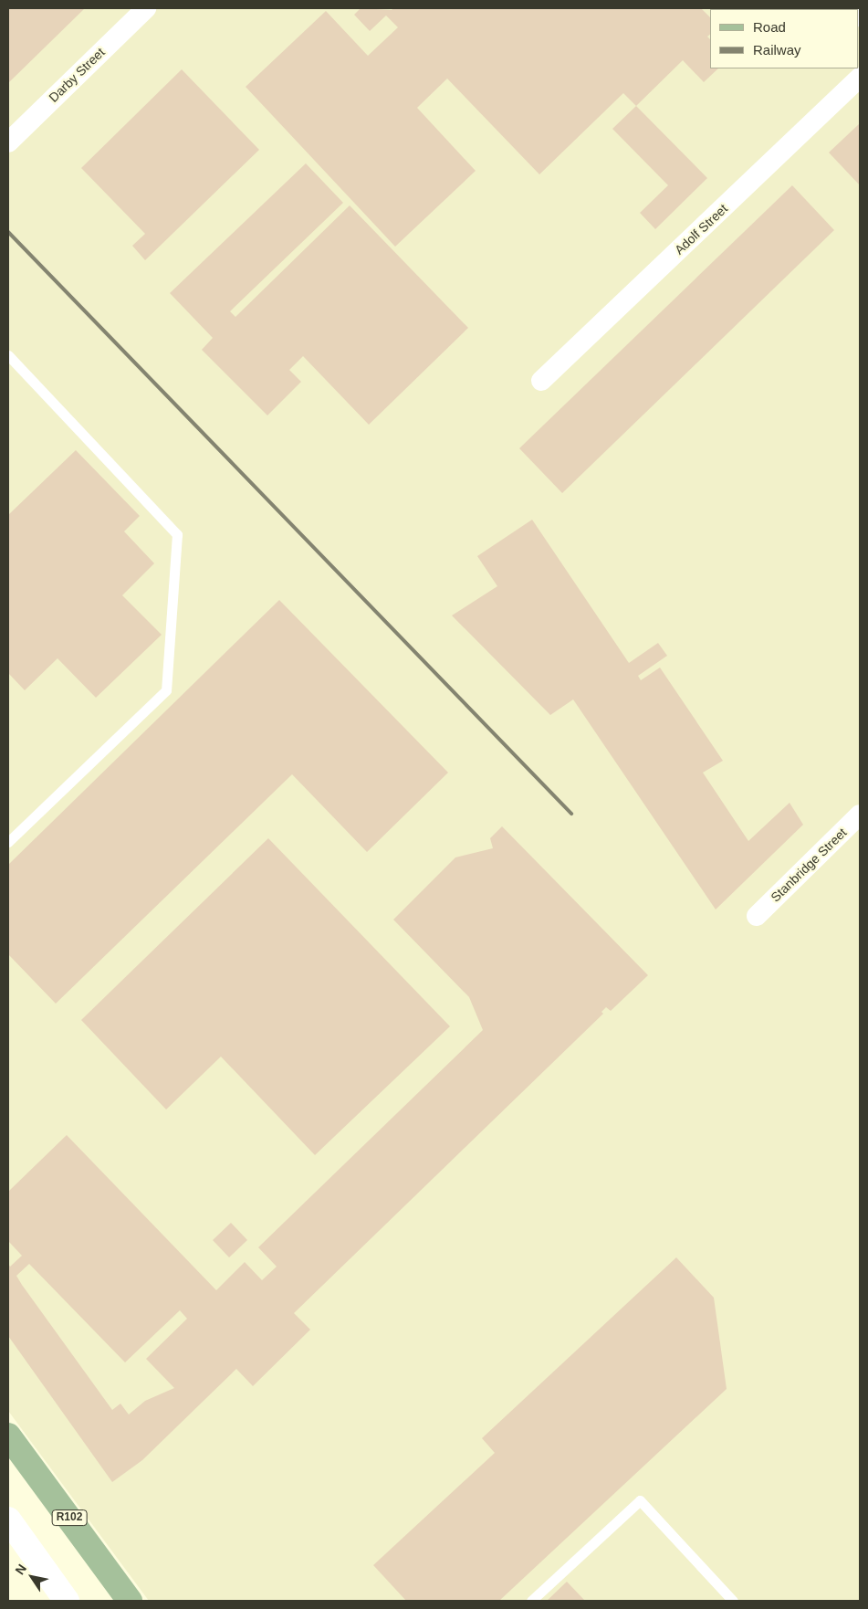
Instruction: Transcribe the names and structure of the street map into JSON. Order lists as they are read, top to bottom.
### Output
{
  "streets": {
    "main road": ["R102"],
    "street": ["Darby Street", "Adolf Street", "Stanbridge Street"]
  },
  "legend": ["Road", "Railway"],
  "north": "top left"
}
